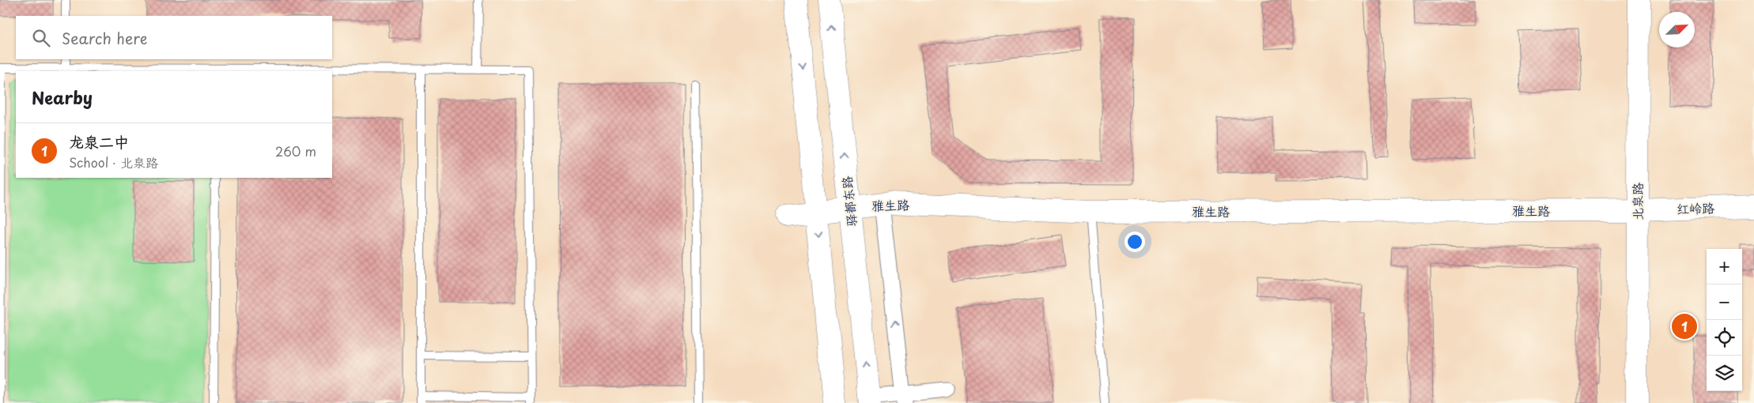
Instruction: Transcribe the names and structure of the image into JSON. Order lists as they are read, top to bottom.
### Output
{
  "streets": {
    "main road": [
      "驿都东路",
      "北泉路",
      "雅生路",
      "红岭路"
    ]
  },
  "crossings": [
    ["驿都东路", "雅生路"],
    ["北泉路", "雅生路"],
    ["北泉路", "红岭路"],
    ["雅生路", "红岭路"]
  ],
  "north": "top right",
  "page": {
    "search": "Search here",
    "heading": "Nearby",
    "list": [
      {
        "mark": "1",
        "name": "龙泉二中",
        "note": "School · 北泉路",
        "value": "260 m"
      }
    ],
    "map_buttons": ["+", "−"],
    "pins": "1"
  }
}
